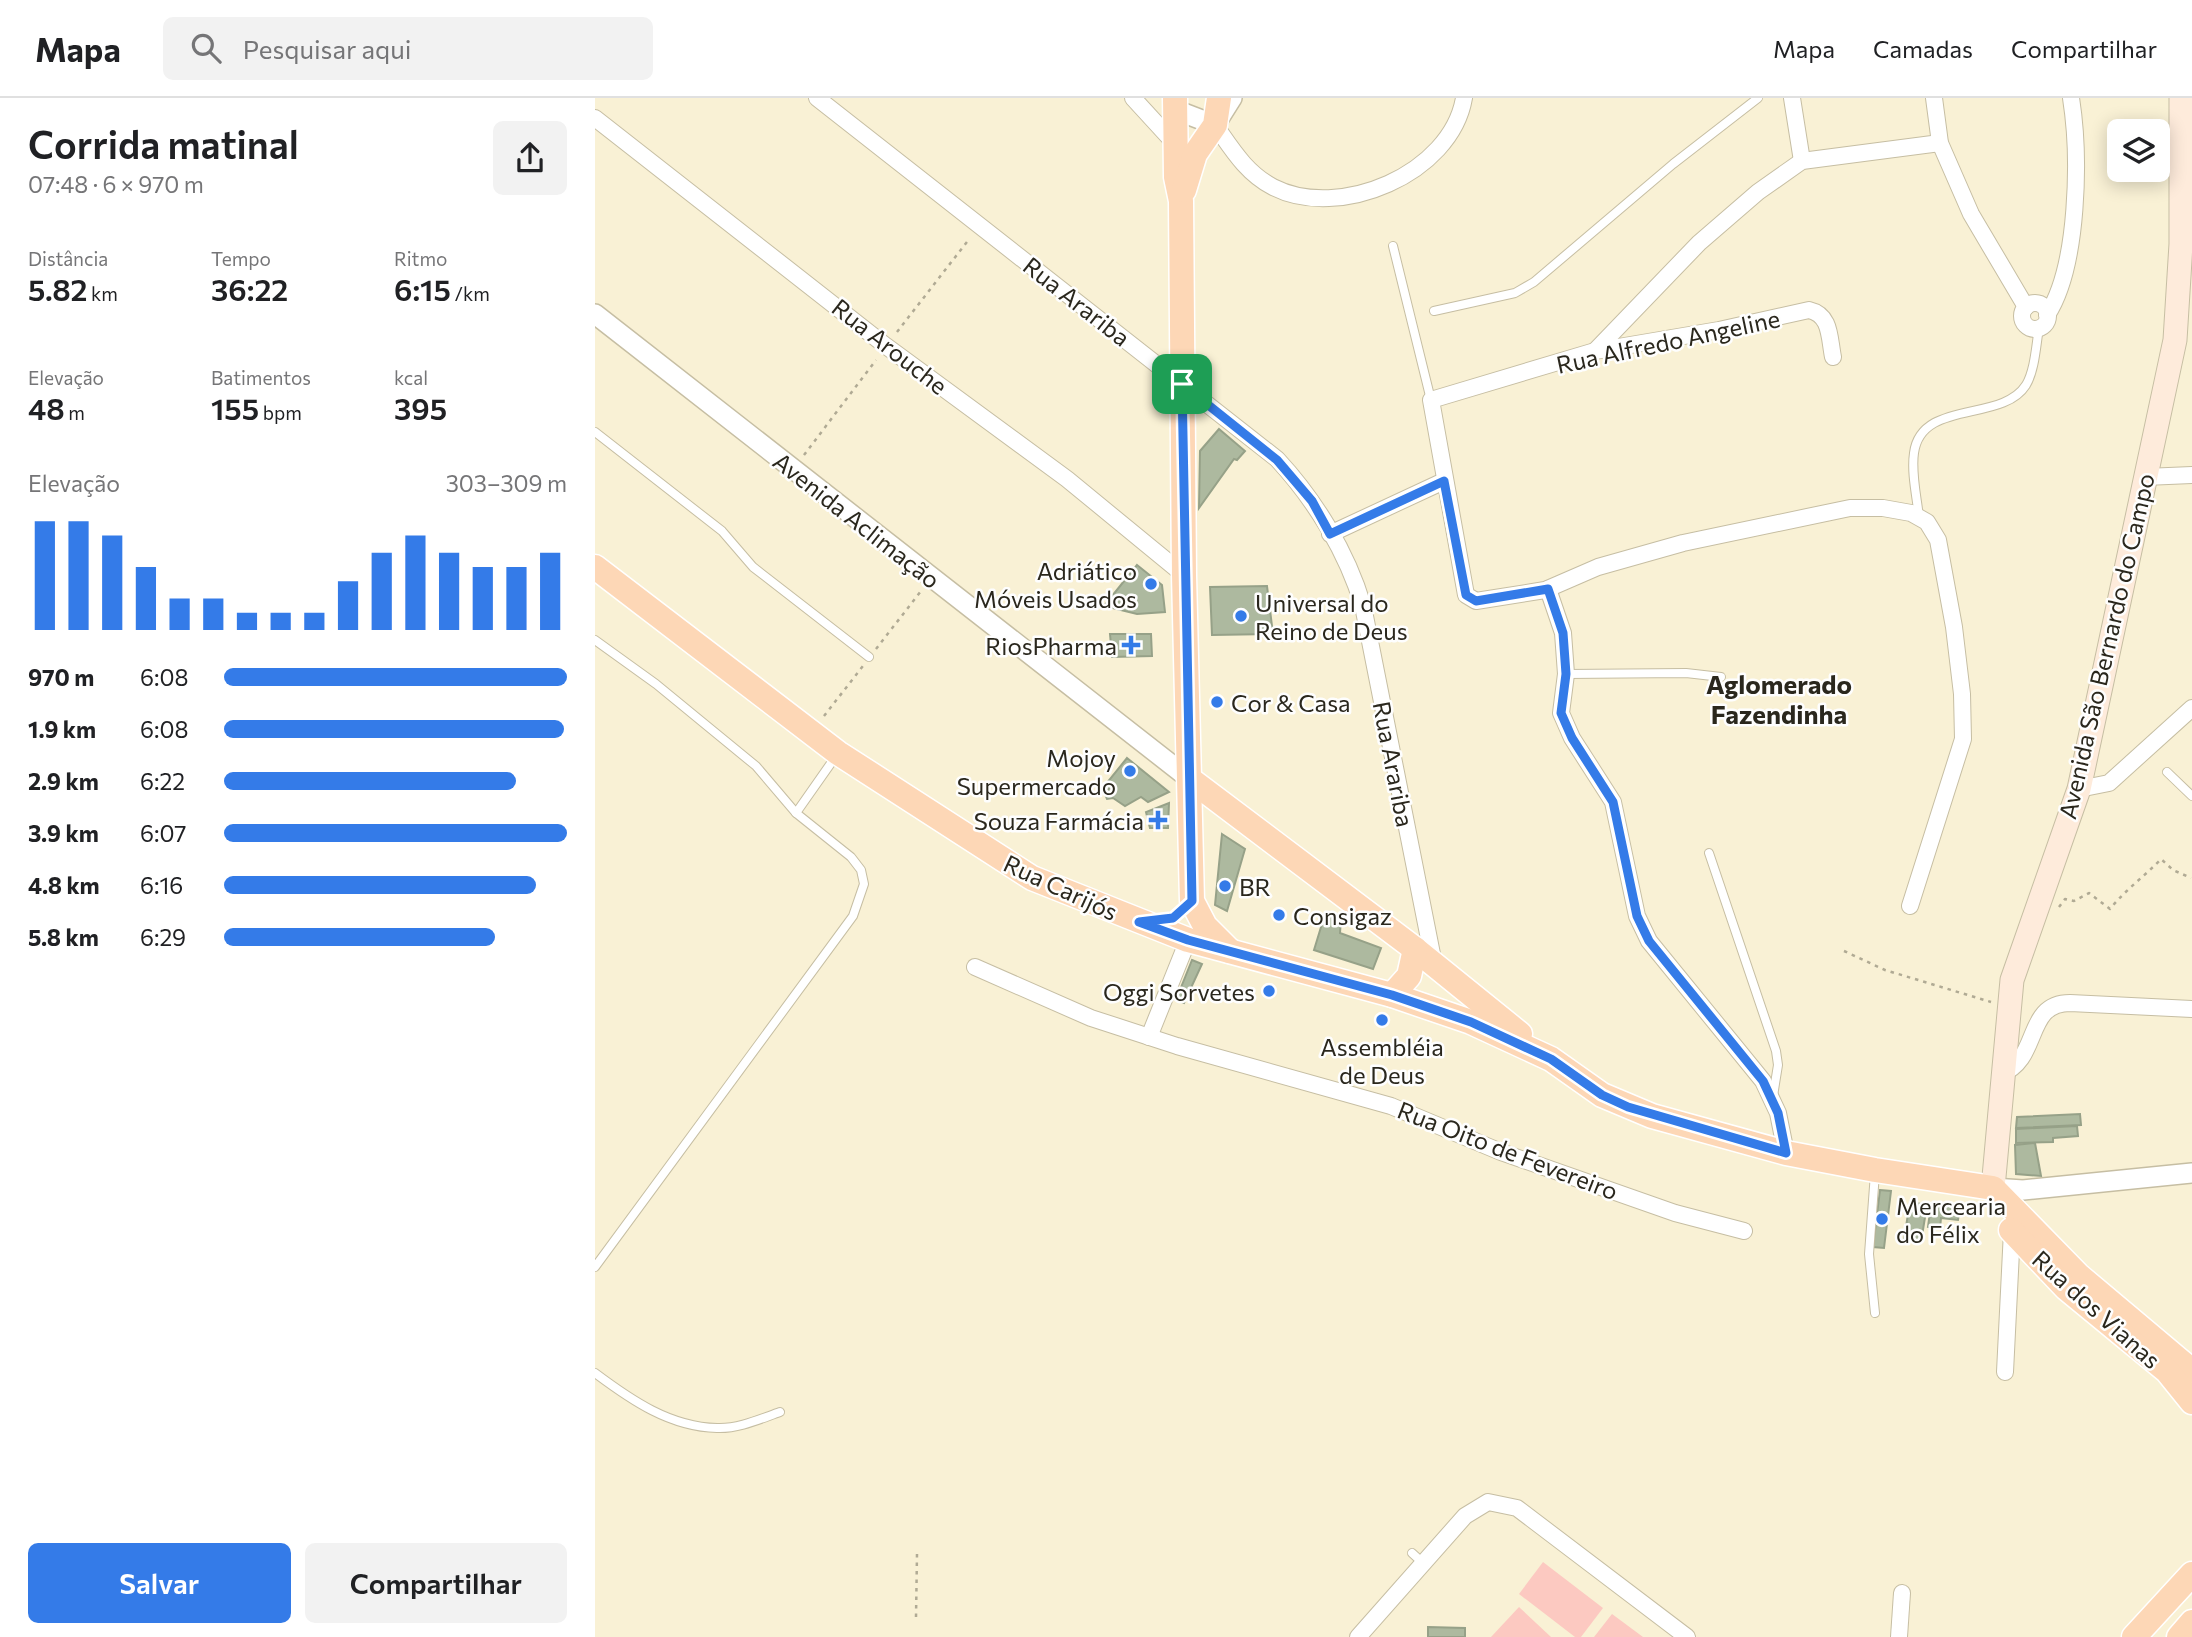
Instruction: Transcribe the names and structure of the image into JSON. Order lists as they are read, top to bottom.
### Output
{
  "streets": {
    "main road": [
      "Avenida Aclimação",
      "Avenida São Bernardo do Campo",
      "Rua Carijós",
      "Rua dos Vianas"
    ],
    "street": [
      "Rua Arariba",
      "Rua Alfredo Angeline",
      "Rua Arouche",
      "Rua Oito de Fevereiro"
    ]
  },
  "crossings": [
    ["Rua Arariba", "Avenida Aclimação"],
    ["Avenida Aclimação", "Rua Carijós"],
    ["Avenida São Bernardo do Campo", "Rua Carijós"],
    ["Avenida São Bernardo do Campo", "Rua dos Vianas"],
    ["Rua Carijós", "Rua dos Vianas"]
  ],
  "districts": ["Aglomerado Fazendinha"],
  "places": {
    "other": [
      "Adriático Móveis Usados",
      "Universal do Reino de Deus",
      "Cor & Casa",
      "Mojoy Supermercado",
      "BR",
      "Consigaz",
      "Oggi Sorvetes",
      "Assembléia de Deus",
      "Mercearia do Félix"
    ],
    "health": ["RiosPharma", "Souza Farmácia"]
  },
  "page": {
    "header": "Mapa",
    "search": "Pesquisar aqui",
    "nav": ["Mapa", "Camadas", "Compartilhar"],
    "heading": ["Corrida matinal", "07:48 · 6 × 970 m"],
    "stats": [
      ["Distância", "5.82 km"],
      ["Tempo", "36:22"],
      ["Ritmo", "6:15 /km"],
      ["Elevação", "48 m"],
      ["Batimentos", "155 bpm"],
      ["kcal", "395"]
    ],
    "chart": ["Elevação", "303–309 m"],
    "list": [
      {
        "name": "970 m",
        "note": "6:08"
      },
      {
        "name": "1.9 km",
        "note": "6:08"
      },
      {
        "name": "2.9 km",
        "note": "6:22"
      },
      {
        "name": "3.9 km",
        "note": "6:07"
      },
      {
        "name": "4.8 km",
        "note": "6:16"
      },
      {
        "name": "5.8 km",
        "note": "6:29"
      }
    ],
    "buttons": ["Salvar", "Compartilhar"]
  }
}
